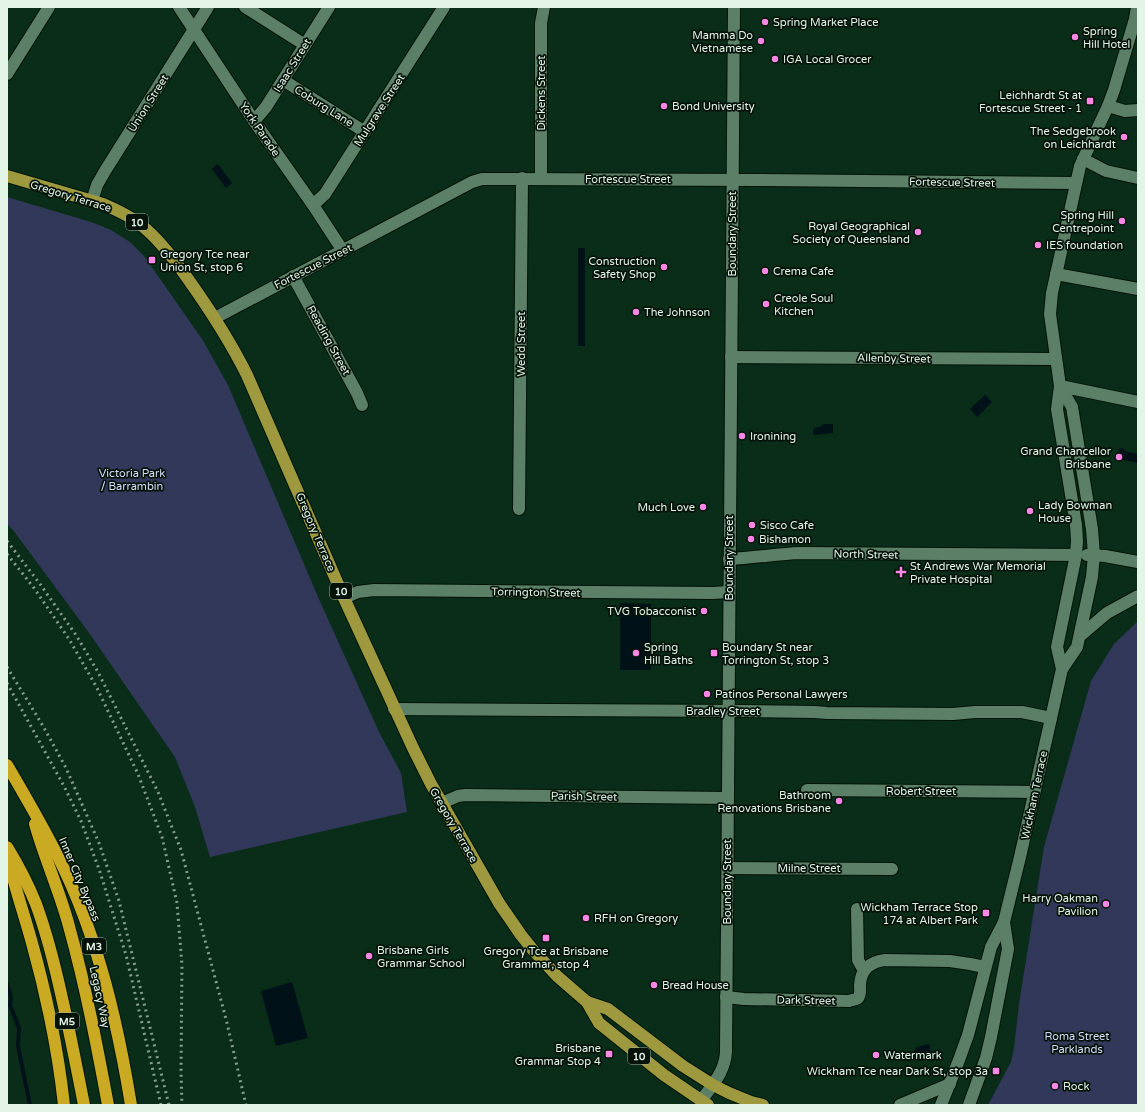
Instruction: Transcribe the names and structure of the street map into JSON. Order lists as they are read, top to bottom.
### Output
{
  "streets": {
    "highway": [
      "Inner City Bypass",
      "M3",
      "Legacy Way",
      "M5"
    ],
    "main road": ["Gregory Terrace", "10"],
    "street": [
      "Isaac Street",
      "Dickens Street",
      "Union Street",
      "Coburg Lane",
      "Mulgrave Street",
      "York Parade",
      "Fortescue Street",
      "Boundary Street",
      "Reading Street",
      "Wedd Street",
      "Allenby Street",
      "North Street",
      "Torrington Street",
      "Bradley Street",
      "Robert Street",
      "Wickham Terrace",
      "Parish Street",
      "Milne Street",
      "Dark Street"
    ]
  },
  "crossings": [
    ["Isaac Street", "Coburg Lane"],
    ["Isaac Street", "York Parade"],
    ["Dickens Street", "Fortescue Street"],
    ["Union Street", "York Parade"],
    ["Union Street", "Gregory Terrace"],
    ["Coburg Lane", "Mulgrave Street"],
    ["Mulgrave Street", "York Parade"],
    ["York Parade", "Fortescue Street"],
    ["Fortescue Street", "Gregory Terrace"],
    ["Fortescue Street", "Boundary Street"],
    ["Fortescue Street", "Reading Street"],
    ["Fortescue Street", "Wedd Street"],
    ["Gregory Terrace", "Boundary Street"],
    ["Gregory Terrace", "Torrington Street"],
    ["Gregory Terrace", "Bradley Street"],
    ["Gregory Terrace", "Parish Street"],
    ["Boundary Street", "Allenby Street"],
    ["Boundary Street", "North Street"],
    ["Boundary Street", "Torrington Street"],
    ["Boundary Street", "Bradley Street"],
    ["Boundary Street", "Parish Street"],
    ["Boundary Street", "Milne Street"],
    ["Boundary Street", "Dark Street"],
    ["North Street", "Wickham Terrace"],
    ["Bradley Street", "Wickham Terrace"],
    ["Robert Street", "Wickham Terrace"],
    ["Inner City Bypass", "Legacy Way"]
  ],
  "parks": ["Victoria Park / Barrambin", "Roma Street Parklands"],
  "places": {
    "other": [
      "Spring Market Place",
      "Spring Hill Hotel",
      "Mamma Do Vietnamese",
      "IGA Local Grocer",
      "Bond University",
      "The Sedgebrook on Leichhardt",
      "Spring Hill Centrepoint",
      "Royal Geographical Society of Queensland",
      "IES foundation",
      "Construction Safety Shop",
      "Crema Cafe",
      "Creole Soul Kitchen",
      "The Johnson",
      "Ironining",
      "Grand Chancellor Brisbane",
      "Much Love",
      "Lady Bowman House",
      "Sisco Cafe",
      "Bishamon",
      "TVG Tobacconist",
      "Spring Hill Baths",
      "Patinos Personal Lawyers",
      "Bathroom Renovations Brisbane",
      "Harry Oakman Pavilion",
      "RFH on Gregory",
      "Brisbane Girls Grammar School",
      "Bread House",
      "Watermark",
      "Rock"
    ],
    "transit": [
      "Leichhardt St at Fortescue Street - 1",
      "Gregory Tce near Union St, stop 6",
      "Boundary St near Torrington St, stop 3",
      "Wickham Terrace Stop 174 at Albert Park",
      "Gregory Tce at Brisbane Grammar, stop 4",
      "Brisbane Grammar Stop 4",
      "Wickham Tce near Dark St, stop 3a"
    ],
    "health": ["St Andrews War Memorial Private Hospital"]
  }
}
